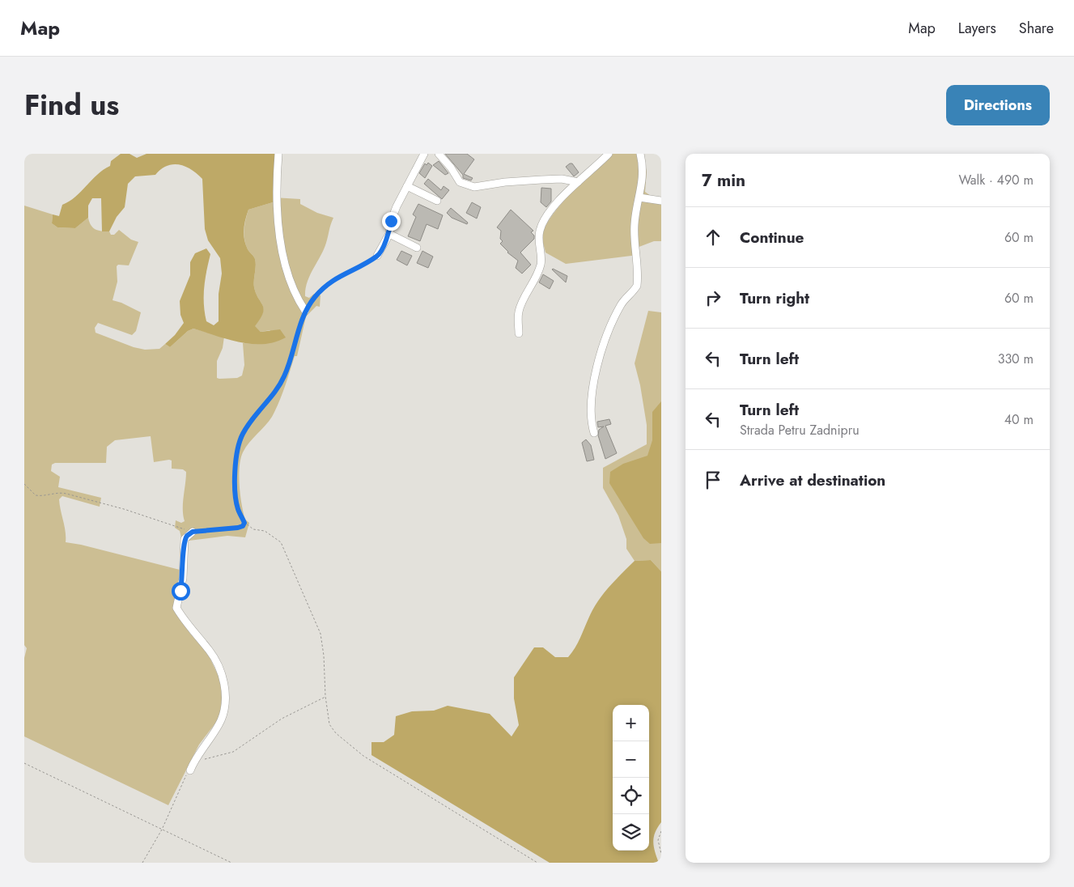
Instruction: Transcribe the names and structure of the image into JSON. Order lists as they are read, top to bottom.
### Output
{
  "page": {
    "header": "Map",
    "nav": ["Map", "Layers", "Share"],
    "title": "Find us",
    "buttons": "Directions",
    "heading": ["7 min", "Walk · 490 m"],
    "list": [
      ["Continue", "60 m"],
      ["Turn right", "60 m"],
      ["Turn left", "330 m"],
      ["Turn left", "Strada Petru Zadnipru", "40 m"],
      "Arrive at destination"
    ],
    "map_buttons": ["+", "−"]
  }
}
